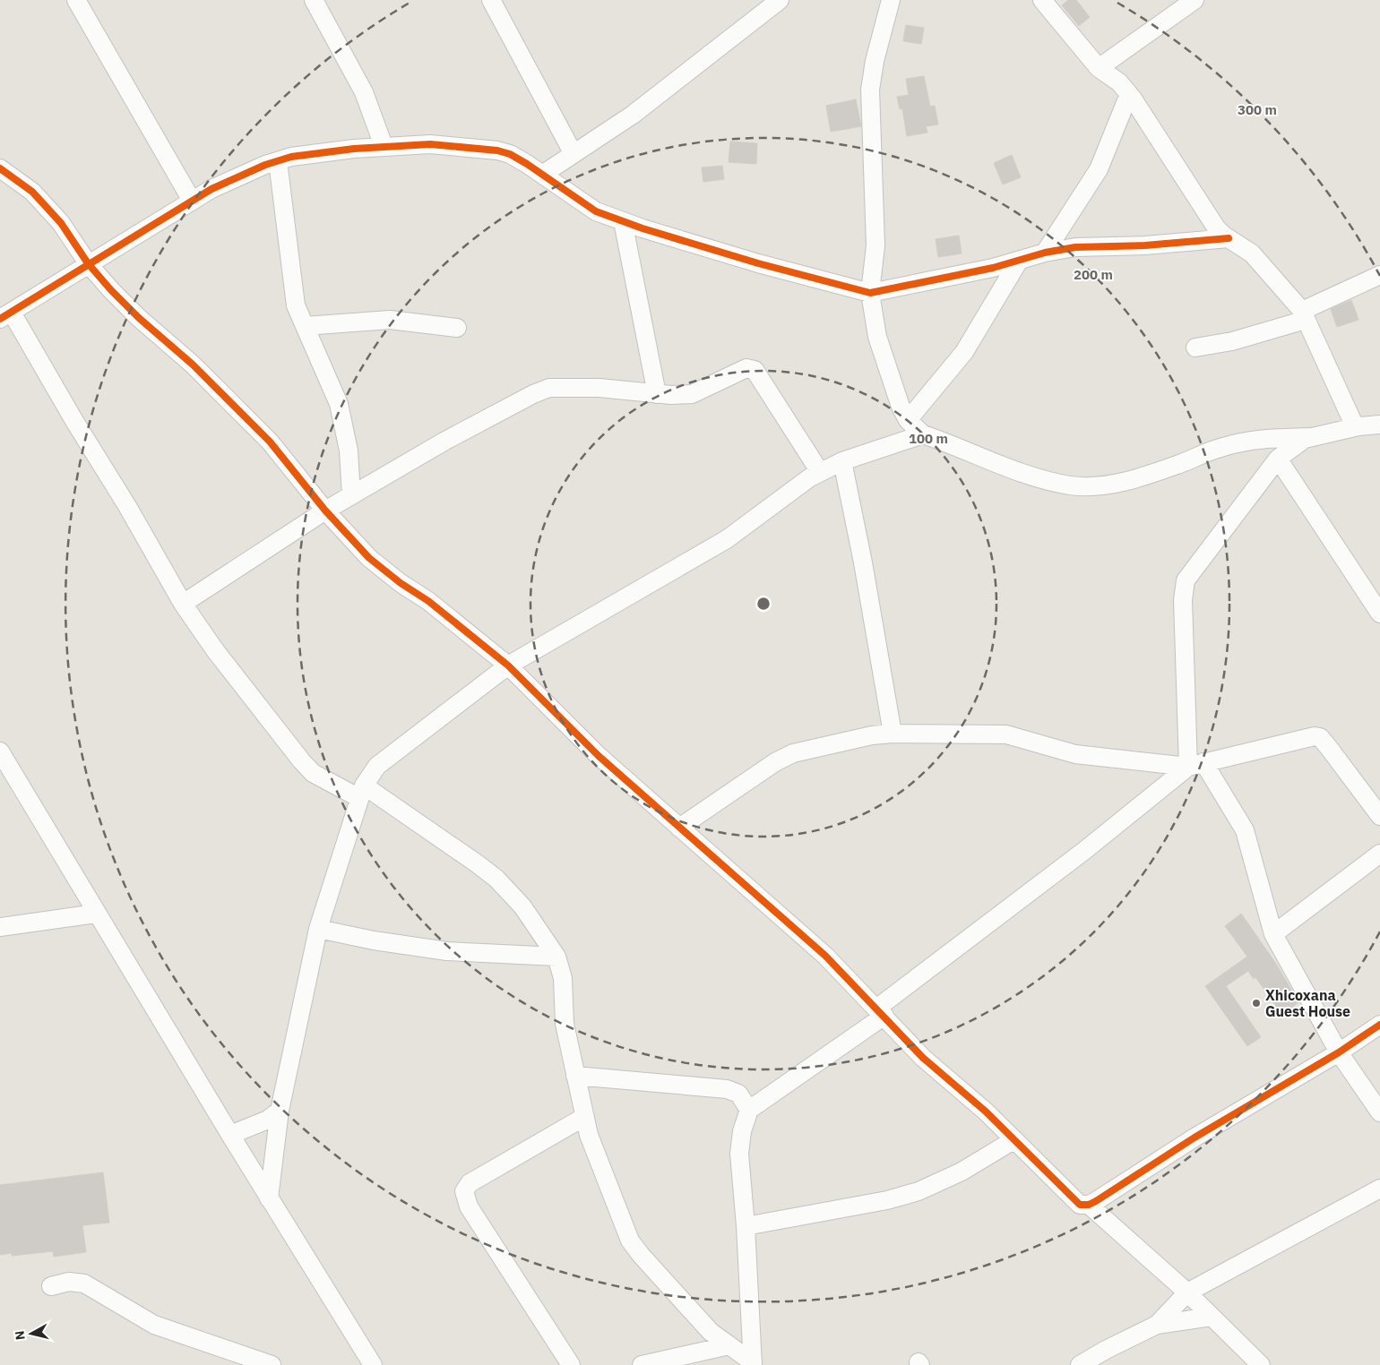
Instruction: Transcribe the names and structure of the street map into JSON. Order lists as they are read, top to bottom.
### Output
{
  "places": ["Xhicoxana Guest House"],
  "north": "left",
  "rings": ["300 m", "200 m", "100 m"]
}
